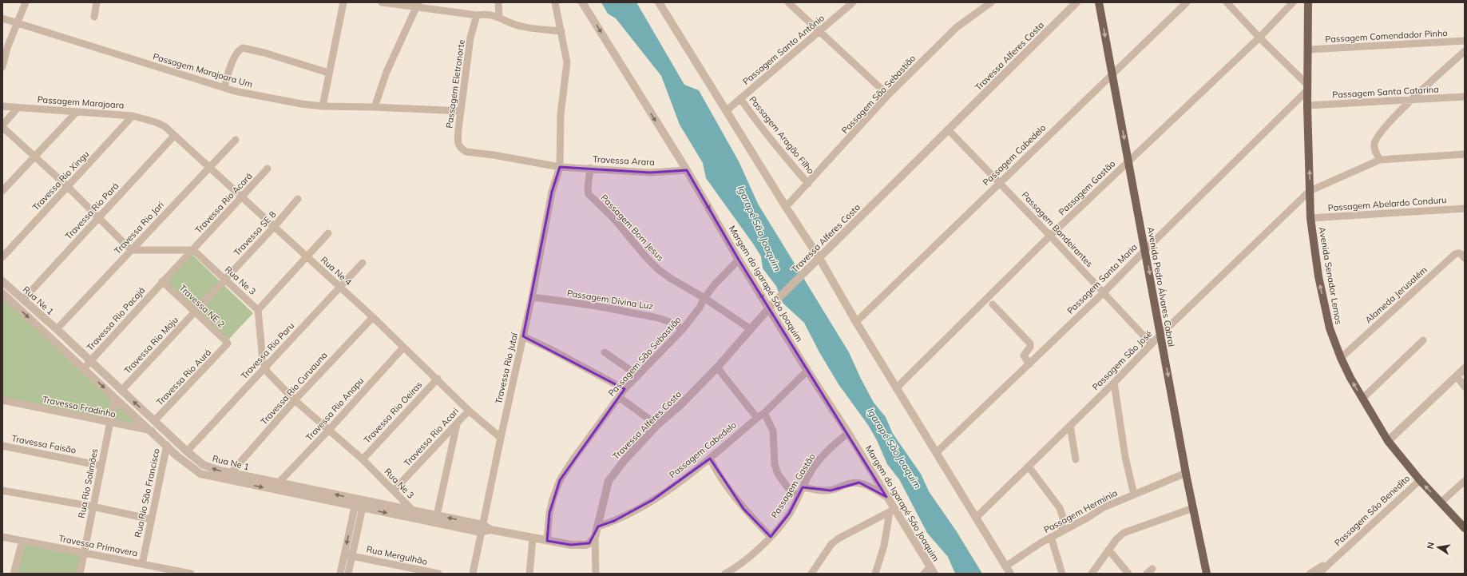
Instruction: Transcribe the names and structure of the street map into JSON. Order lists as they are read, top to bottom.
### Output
{
  "streets": {
    "main road": ["Avenida Senador Lemos", "Avenida Pedro Álvares Cabral"],
    "street": [
      "Passagem Comendador Pinho",
      "Passagem Santo Antônio",
      "Travessa Alferes Costa",
      "Passagem Marajoara Um",
      "Passagem Eletronorte",
      "Passagem Santa Catarina",
      "Passagem São Sebastião",
      "Passagem Marajoara",
      "Passagem Aragão Filho",
      "Passagem Cabedelo",
      "Travessa Arara",
      "Travessa Rio Xingu",
      "Passagem Gastão",
      "Travessa Rio Acará",
      "Passagem Abelardo Conduru",
      "Travessa Rio Pará",
      "Travessa Rio Jari",
      "Passagem Bom Jesus",
      "Passagem Bandeirantes",
      "Travessa SE 8",
      "Rua Ne 4",
      "Passagem Santa Maria",
      "Rua Ne 3",
      "Margem do Igarapé São Joaquim",
      "Alameda Jerusalém",
      "Passagem Divina Luz",
      "Rua Ne 1",
      "Travessa NE 2",
      "Travessa Rio Pacajá",
      "Travessa Rio Moju",
      "Travessa Rio Paru",
      "Passagem São José",
      "Travessa Rio Jutaí",
      "Travessa Rio Aurá",
      "Travessa Rio Curuauna",
      "Travessa Fradinho",
      "Travessa Rio Anapu",
      "Travessa Rio Oeiras",
      "Travessa Rio Acari",
      "Travessa Faisão",
      "Rua Rio Solimões",
      "Rua Rio São Francisco",
      "Passagem São Benedito",
      "Passagem Herminia",
      "Travessa Primavera",
      "Rua Mergulhão"
    ]
  },
  "crossings": [
    ["Passagem Comendador Pinho", "Avenida Senador Lemos"],
    ["Passagem Santo Antônio", "Passagem Aragão Filho"],
    ["Travessa Alferes Costa", "Passagem Cabedelo"],
    ["Travessa Alferes Costa", "Passagem Bom Jesus"],
    ["Travessa Alferes Costa", "Passagem Bandeirantes"],
    ["Travessa Alferes Costa", "Margem do Igarapé São Joaquim"],
    ["Passagem Marajoara Um", "Passagem Eletronorte"],
    ["Passagem Eletronorte", "Travessa Arara"],
    ["Passagem Santa Catarina", "Avenida Senador Lemos"],
    ["Passagem São Sebastião", "Passagem Aragão Filho"],
    ["Passagem São Sebastião", "Passagem Bom Jesus"],
    ["Passagem São Sebastião", "Margem do Igarapé São Joaquim"],
    ["Passagem São Sebastião", "Passagem Divina Luz"],
    ["Passagem Marajoara", "Travessa Rio Xingu"],
    ["Passagem Marajoara", "Rua Ne 4"],
    ["Passagem Cabedelo", "Passagem Bandeirantes"],
    ["Passagem Cabedelo", "Margem do Igarapé São Joaquim"],
    ["Passagem Cabedelo", "Avenida Pedro Álvares Cabral"],
    ["Travessa Arara", "Passagem Bom Jesus"],
    ["Travessa Arara", "Margem do Igarapé São Joaquim"],
    ["Travessa Arara", "Travessa Rio Jutaí"],
    ["Passagem Gastão", "Passagem Bandeirantes"],
    ["Passagem Gastão", "Margem do Igarapé São Joaquim"],
    ["Passagem Gastão", "Avenida Pedro Álvares Cabral"],
    ["Travessa Rio Acará", "Rua Ne 4"],
    ["Travessa Rio Acará", "Rua Ne 3"],
    ["Travessa Rio Acará", "Travessa NE 2"],
    ["Travessa Rio Acará", "Travessa Rio Pacajá"],
    ["Passagem Abelardo Conduru", "Avenida Senador Lemos"],
    ["Travessa Rio Pará", "Rua Ne 4"],
    ["Travessa Rio Pará", "Rua Ne 1"],
    ["Travessa Rio Jari", "Rua Ne 4"],
    ["Travessa Rio Jari", "Rua Ne 1"],
    ["Passagem Bandeirantes", "Passagem Santa Maria"],
    ["Passagem Bandeirantes", "Passagem São José"],
    ["Travessa SE 8", "Rua Ne 4"],
    ["Travessa SE 8", "Rua Ne 3"],
    ["Travessa SE 8", "Travessa NE 2"],
    ["Travessa SE 8", "Travessa Rio Moju"],
    ["Rua Ne 4", "Travessa Rio Paru"],
    ["Rua Ne 4", "Travessa Rio Jutaí"],
    ["Rua Ne 4", "Travessa Rio Curuauna"],
    ["Rua Ne 4", "Travessa Rio Anapu"],
    ["Rua Ne 4", "Travessa Rio Oeiras"],
    ["Rua Ne 4", "Travessa Rio Acari"],
    ["Avenida Senador Lemos", "Passagem Santa Maria"],
    ["Avenida Senador Lemos", "Alameda Jerusalém"],
    ["Avenida Senador Lemos", "Passagem São José"],
    ["Avenida Senador Lemos", "Passagem São Benedito"],
    ["Passagem Santa Maria", "Avenida Pedro Álvares Cabral"],
    ["Rua Ne 3", "Rua Ne 1"],
    ["Rua Ne 3", "Travessa Rio Paru"],
    ["Rua Ne 3", "Travessa Rio Curuauna"],
    ["Rua Ne 3", "Travessa Rio Anapu"],
    ["Rua Ne 3", "Travessa Rio Oeiras"],
    ["Rua Ne 3", "Travessa Rio Acari"],
    ["Avenida Pedro Álvares Cabral", "Passagem São José"],
    ["Avenida Pedro Álvares Cabral", "Passagem Herminia"],
    ["Passagem Divina Luz", "Travessa Rio Jutaí"],
    ["Rua Ne 1", "Travessa Rio Pacajá"],
    ["Rua Ne 1", "Travessa Rio Moju"],
    ["Rua Ne 1", "Travessa Rio Paru"],
    ["Rua Ne 1", "Travessa Rio Jutaí"],
    ["Rua Ne 1", "Travessa Rio Aurá"],
    ["Rua Ne 1", "Travessa Rio Curuauna"],
    ["Rua Ne 1", "Travessa Fradinho"],
    ["Rua Ne 1", "Travessa Rio Anapu"],
    ["Rua Ne 1", "Rua Rio Solimões"],
    ["Rua Ne 1", "Rua Rio São Francisco"],
    ["Travessa NE 2", "Travessa Rio Pacajá"],
    ["Travessa NE 2", "Travessa Rio Moju"],
    ["Travessa NE 2", "Travessa Rio Aurá"],
    ["Travessa Fradinho", "Rua Rio Solimões"],
    ["Travessa Faisão", "Rua Rio Solimões"],
    ["Rua Rio Solimões", "Travessa Primavera"],
    ["Rua Rio São Francisco", "Travessa Primavera"]
  ],
  "one_way": ["Avenida Senador Lemos", "Avenida Pedro Álvares Cabral"],
  "water": ["Igarapé São Joaquim"],
  "north": "left"
}
